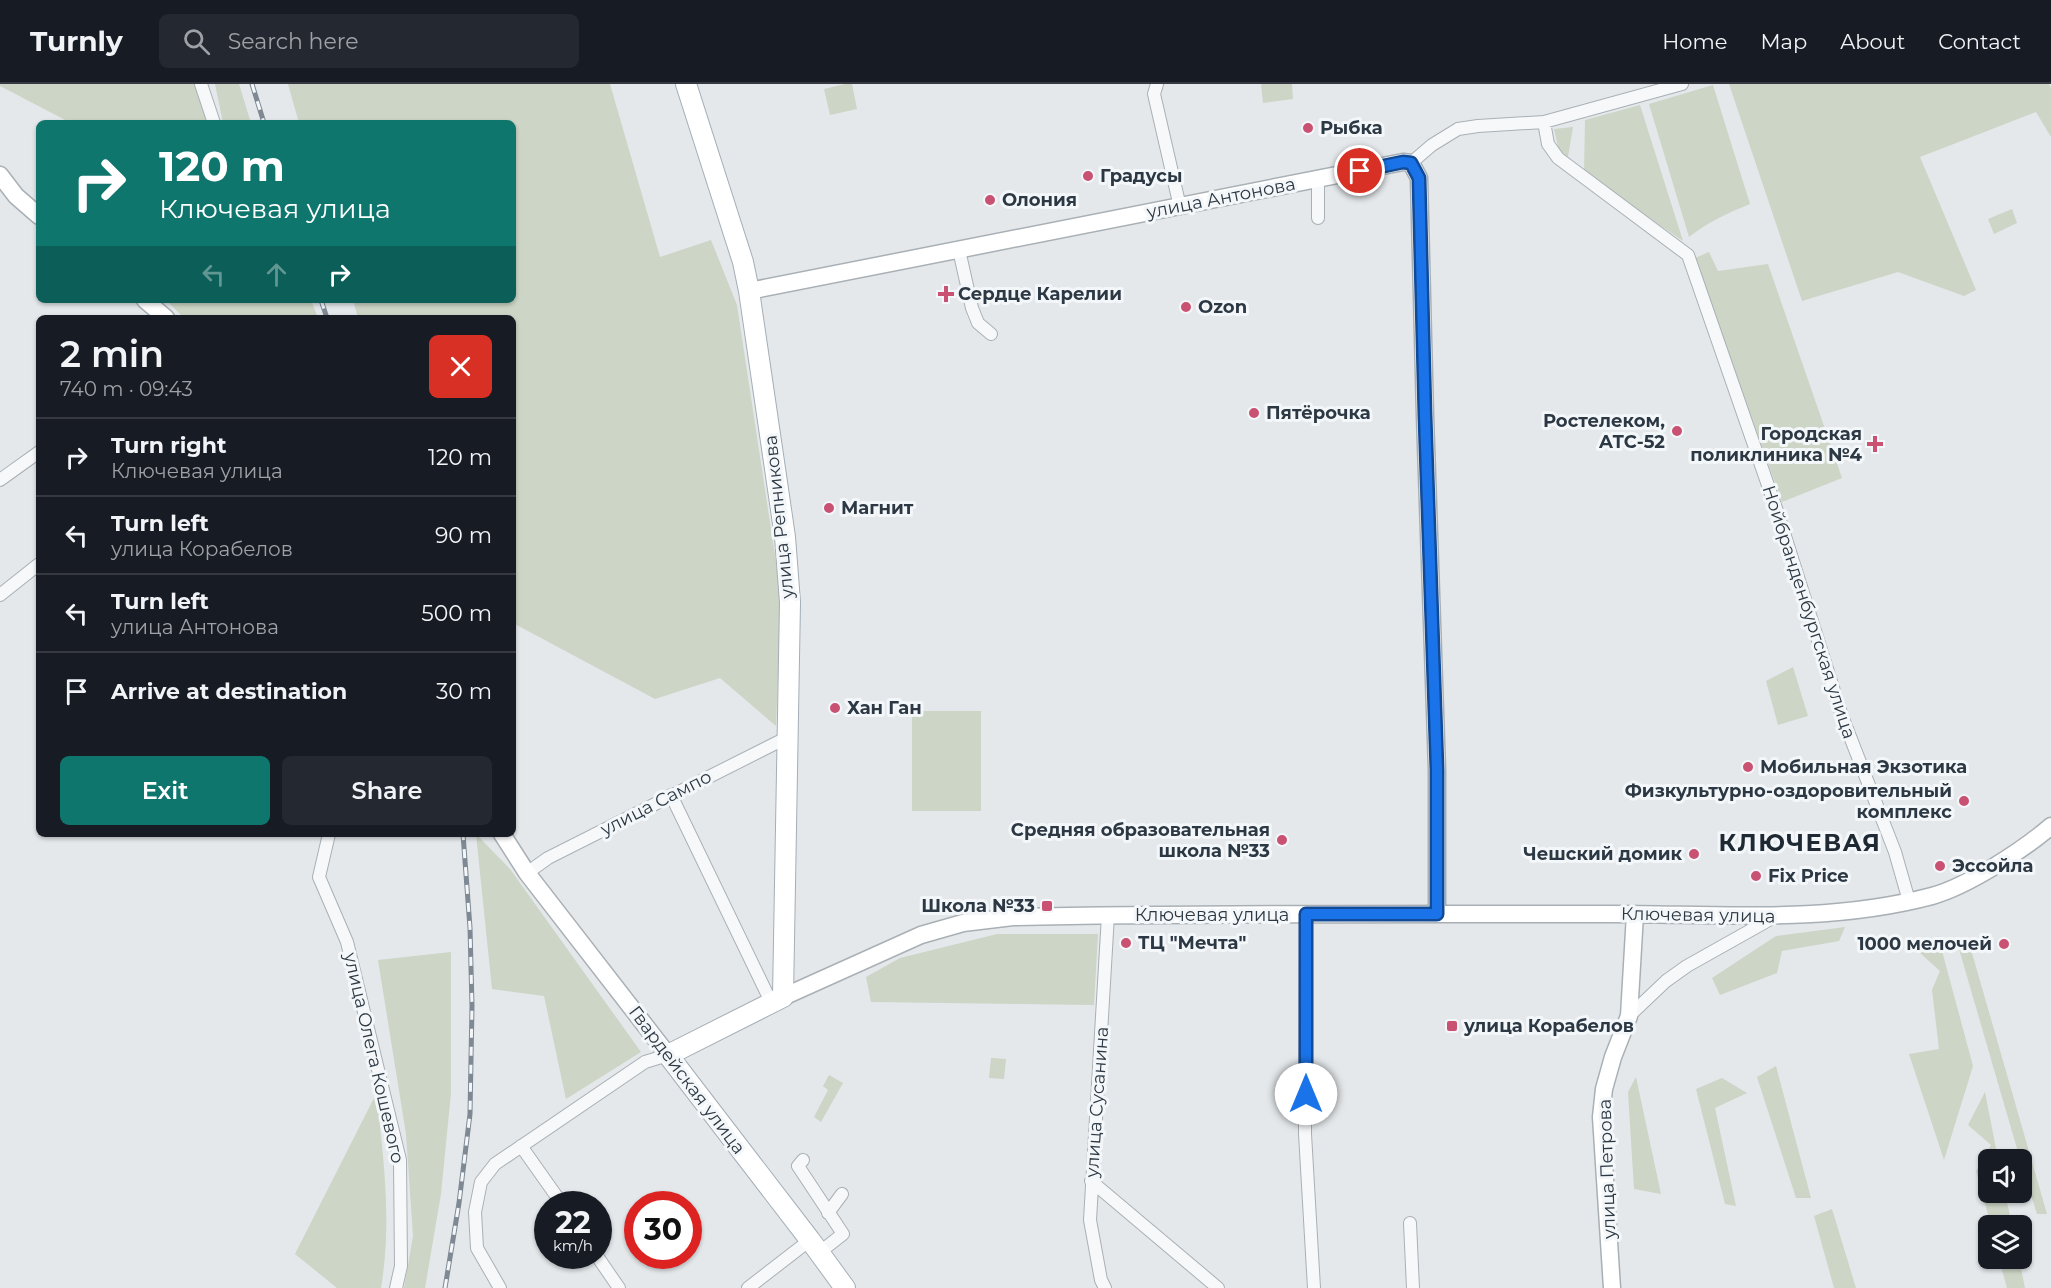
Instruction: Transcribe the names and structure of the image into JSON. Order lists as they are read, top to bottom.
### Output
{
  "streets": {
    "main road": ["улица Репникова", "Ключевая улица", "Гвардейская улица"],
    "street": [
      "улица Антонова",
      "Нойбранденбургская улица",
      "улица Сампо",
      "улица Олега Кошевого",
      "улица Сусанина",
      "улица Петрова"
    ]
  },
  "crossings": [
    ["улица Антонова", "улица Репникова"],
    ["улица Репникова", "улица Сампо"],
    ["улица Репникова", "Ключевая улица"],
    ["Нойбранденбургская улица", "Ключевая улица"],
    ["улица Сампо", "Гвардейская улица"],
    ["Ключевая улица", "Гвардейская улица"],
    ["Ключевая улица", "улица Сусанина"],
    ["Ключевая улица", "улица Петрова"]
  ],
  "districts": ["КЛЮЧЕВАЯ"],
  "places": {
    "other": [
      "Рыбка",
      "Градусы",
      "Олония",
      "Ozon",
      "Пятёрочка",
      "Ростелеком, АТС-52",
      "Магнит",
      "Хан Ган",
      "Мобильная Экзотика",
      "Физкультурно-оздоровительный комплекс",
      "Средняя образовательная школа №33",
      "Чешский домик",
      "Эссойла",
      "Fix Price",
      "ТЦ \"Мечта\"",
      "1000 мелочей"
    ],
    "health": ["Сердце Карелии", "Городская поликлиника №4"],
    "transit": ["Школа №33", "улица Корабелов"]
  },
  "page": {
    "header": "Turnly",
    "search": "Search here",
    "nav": [
      "Home",
      "Map",
      "About",
      "Contact"
    ],
    "turn": ["120 m", "Ключевая улица"],
    "heading": ["2 min", "740 m · 09:43"],
    "list": [
      {
        "name": "Turn right",
        "note": "Ключевая улица",
        "value": "120 m"
      },
      {
        "name": "Turn left",
        "note": "улица Корабелов",
        "value": "90 m"
      },
      {
        "name": "Turn left",
        "note": "улица Антонова",
        "value": "500 m"
      },
      {
        "name": "Arrive at destination",
        "value": "30 m"
      }
    ],
    "buttons": ["Exit", "Share"],
    "speed": "22 km/h",
    "limit": "30"
  }
}
